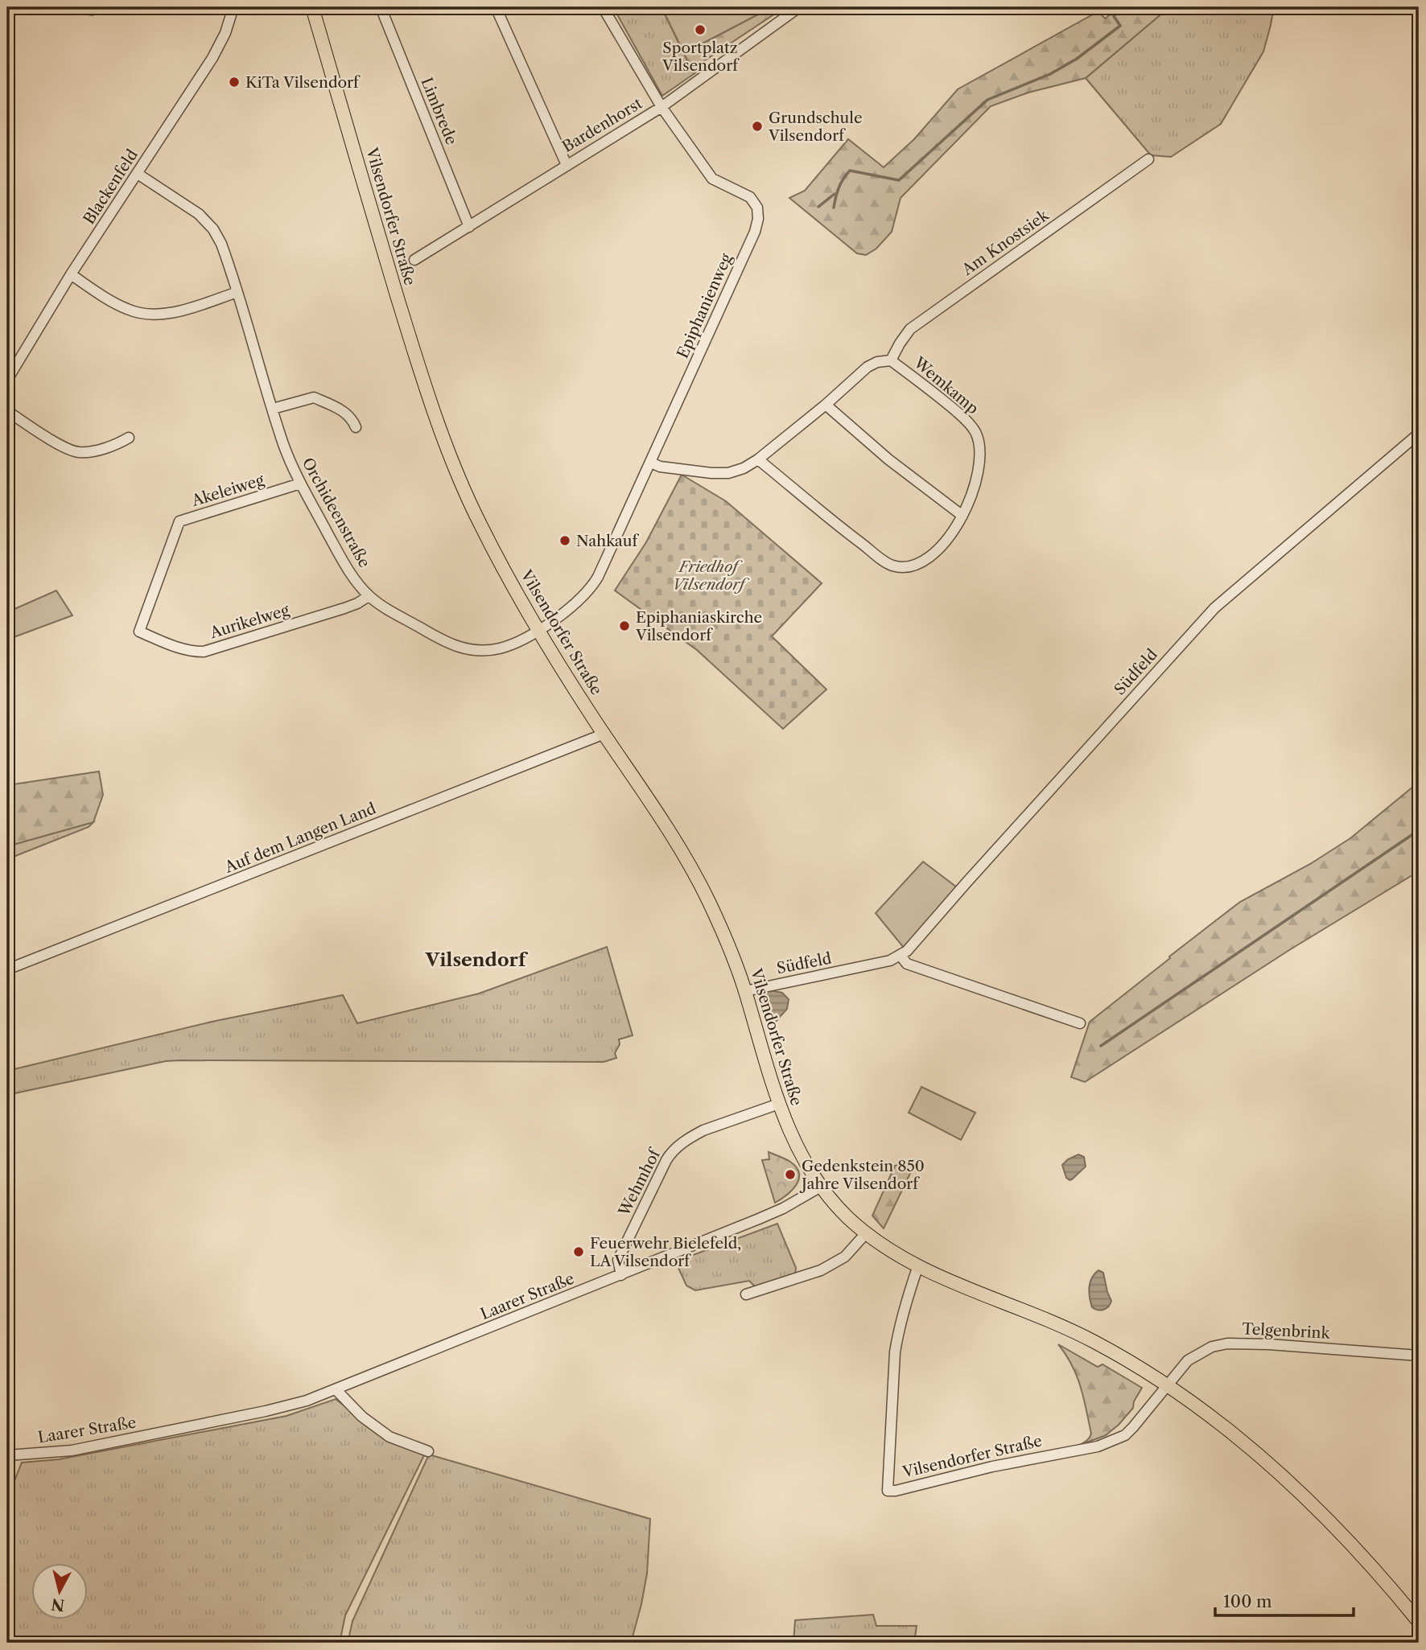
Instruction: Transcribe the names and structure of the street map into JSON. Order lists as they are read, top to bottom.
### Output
{
  "streets": {
    "main road": ["Vilsendorfer Straße"],
    "street": [
      "Limbrede",
      "Bardenhorst",
      "Blackenfeld",
      "Am Knostsiek",
      "Epiphanienweg",
      "Wemkamp",
      "Akeleiweg",
      "Orchideenstraße",
      "Aurikelweg",
      "Südfeld",
      "Auf dem Langen Land",
      "Wehmhof",
      "Laarer Straße",
      "Telgenbrink"
    ]
  },
  "crossings": [
    ["Limbrede", "Bardenhorst"],
    ["Bardenhorst", "Epiphanienweg"],
    ["Blackenfeld", "Orchideenstraße"],
    ["Vilsendorfer Straße", "Epiphanienweg"],
    ["Vilsendorfer Straße", "Orchideenstraße"],
    ["Vilsendorfer Straße", "Südfeld"],
    ["Vilsendorfer Straße", "Auf dem Langen Land"],
    ["Vilsendorfer Straße", "Wehmhof"],
    ["Vilsendorfer Straße", "Laarer Straße"],
    ["Vilsendorfer Straße", "Telgenbrink"],
    ["Am Knostsiek", "Wemkamp"],
    ["Epiphanienweg", "Wemkamp"],
    ["Epiphanienweg", "Orchideenstraße"],
    ["Akeleiweg", "Orchideenstraße"],
    ["Akeleiweg", "Aurikelweg"],
    ["Orchideenstraße", "Aurikelweg"],
    ["Wehmhof", "Laarer Straße"]
  ],
  "districts": ["Vilsendorf"],
  "parks": ["Friedhof Vilsendorf"],
  "places": [
    "Sportplatz Vilsendorf",
    "KiTa Vilsendorf",
    "Grundschule Vilsendorf",
    "Nahkauf",
    "Epiphaniaskirche Vilsendorf",
    "Gedenkstein 850 Jahre Vilsendorf",
    "Feuerwehr Bielefeld, LA Vilsendorf"
  ],
  "scale_bar": "100 m",
  "north": "bottom"
}
